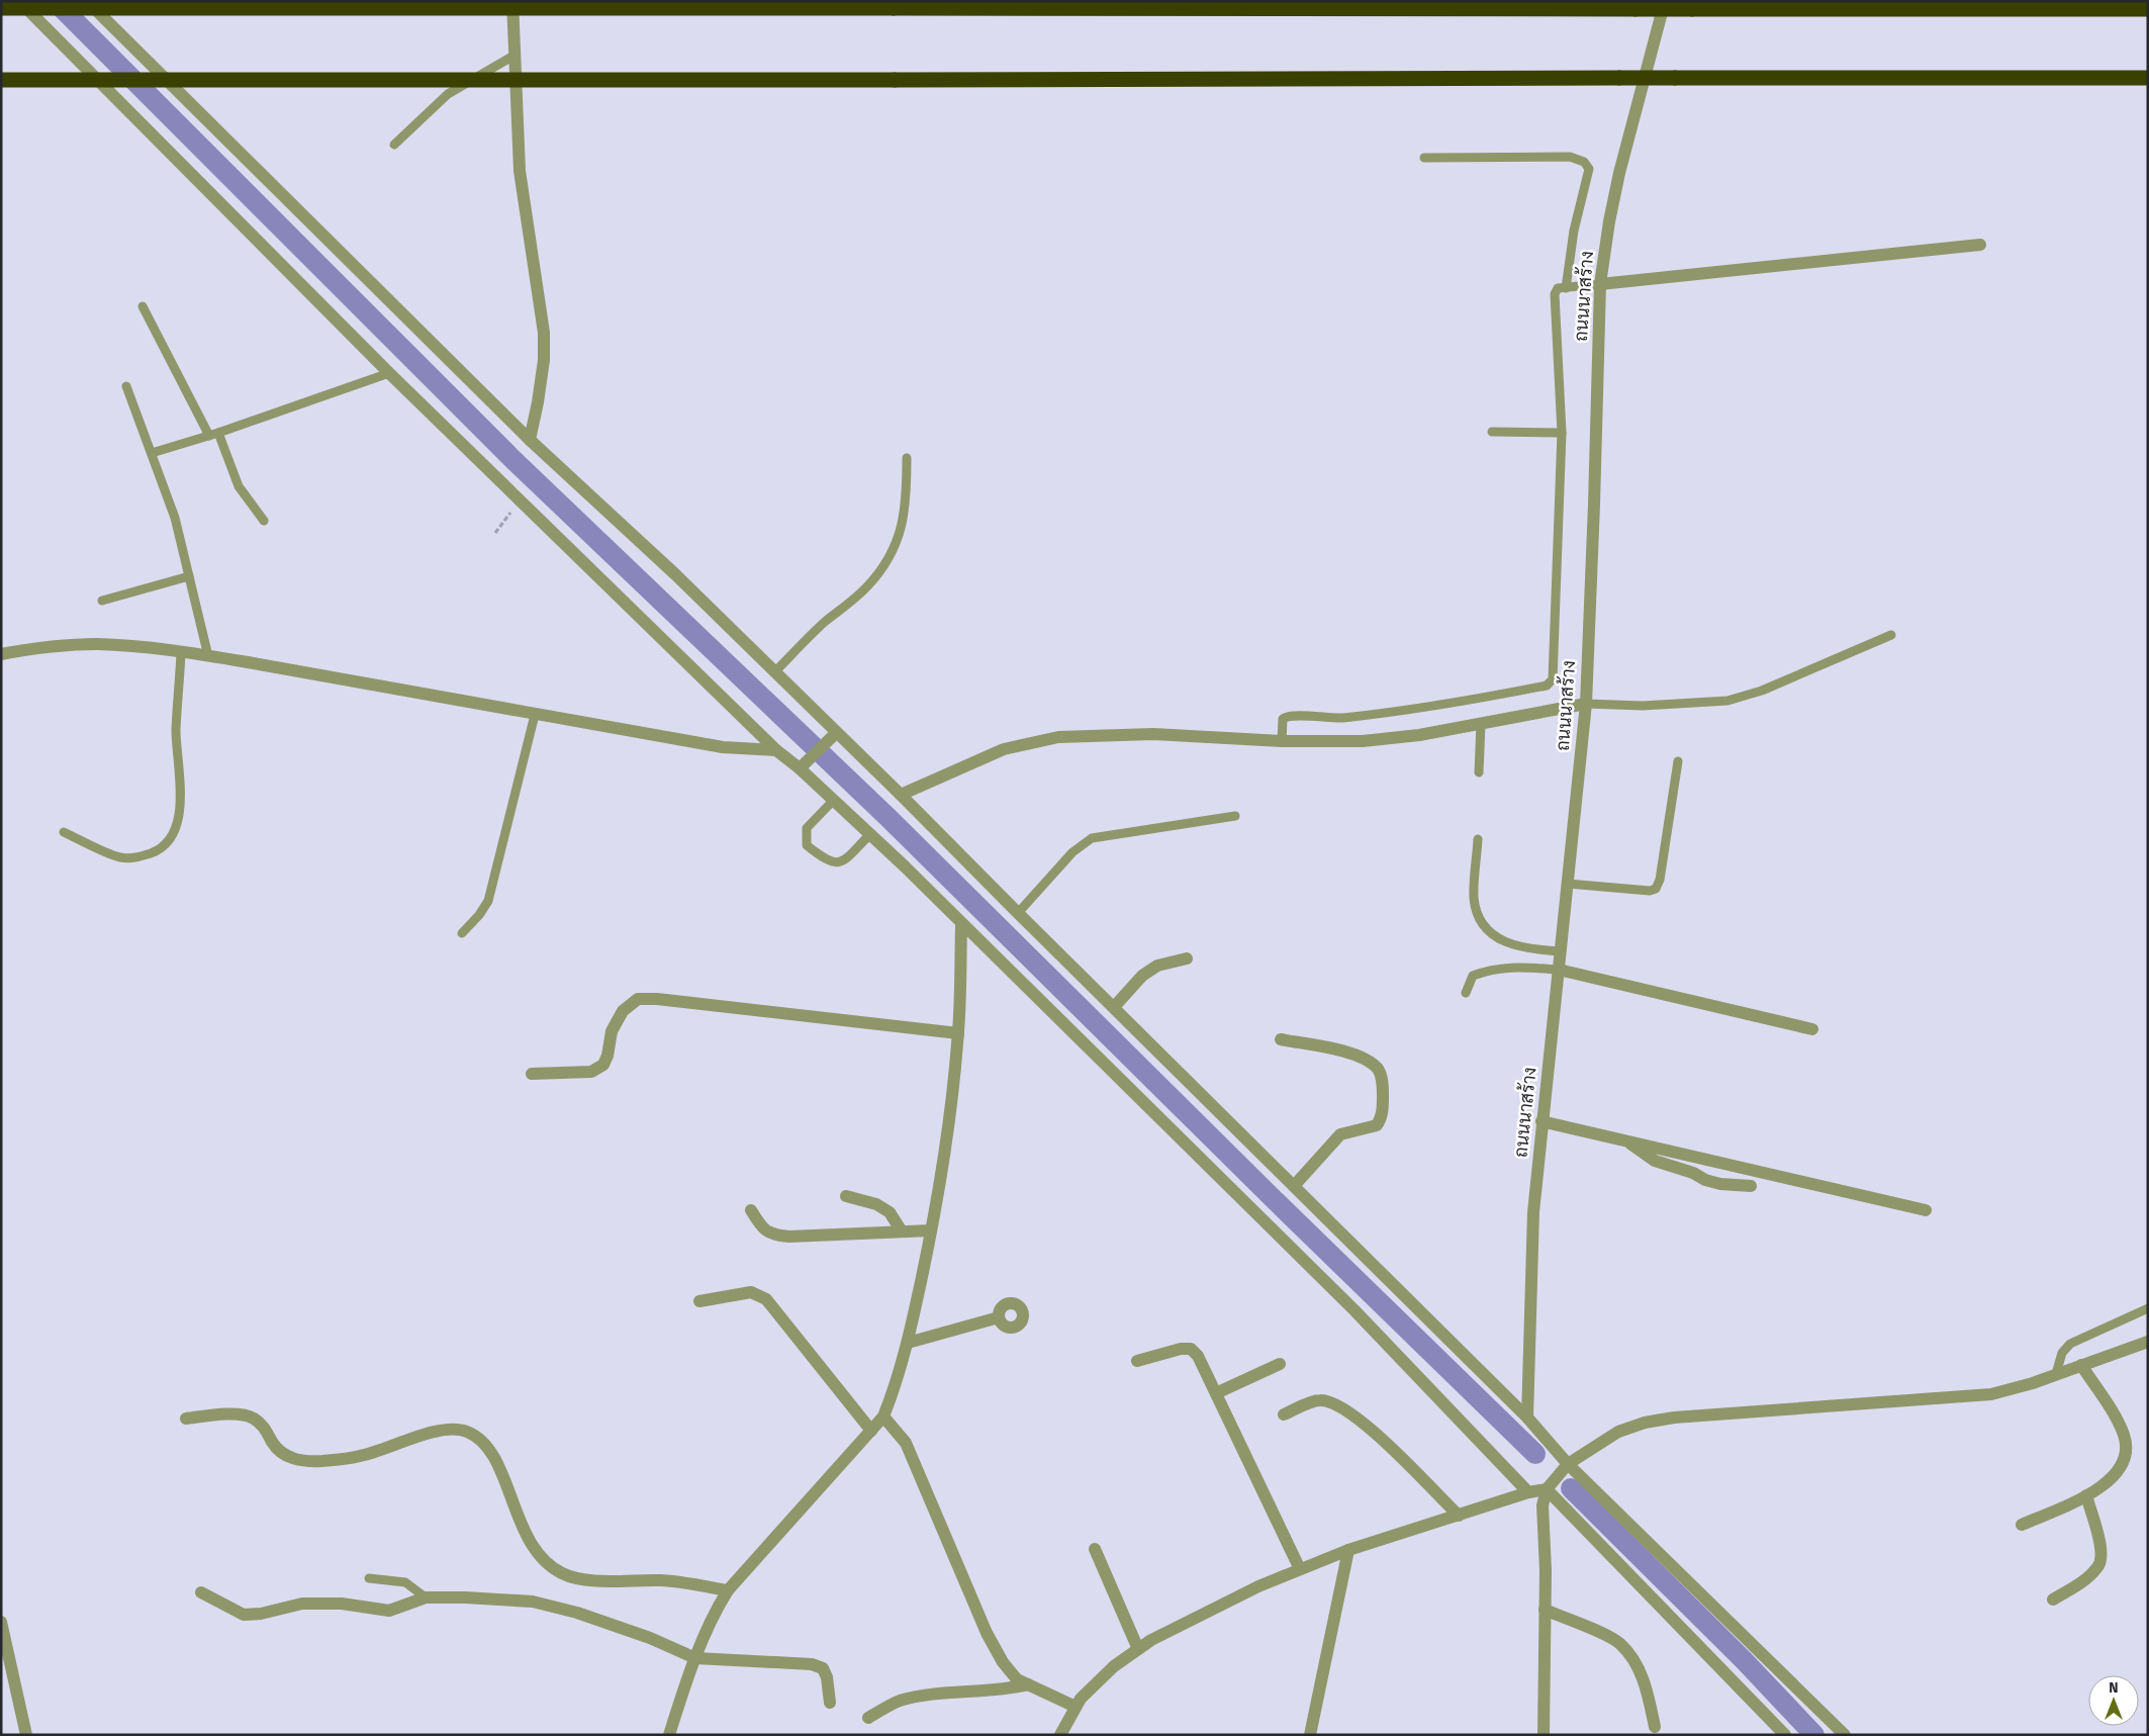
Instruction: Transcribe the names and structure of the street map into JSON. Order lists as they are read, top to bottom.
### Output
{
  "streets": {
    "street": ["ถนนนาสร้าง"]
  },
  "north": "top"
}
